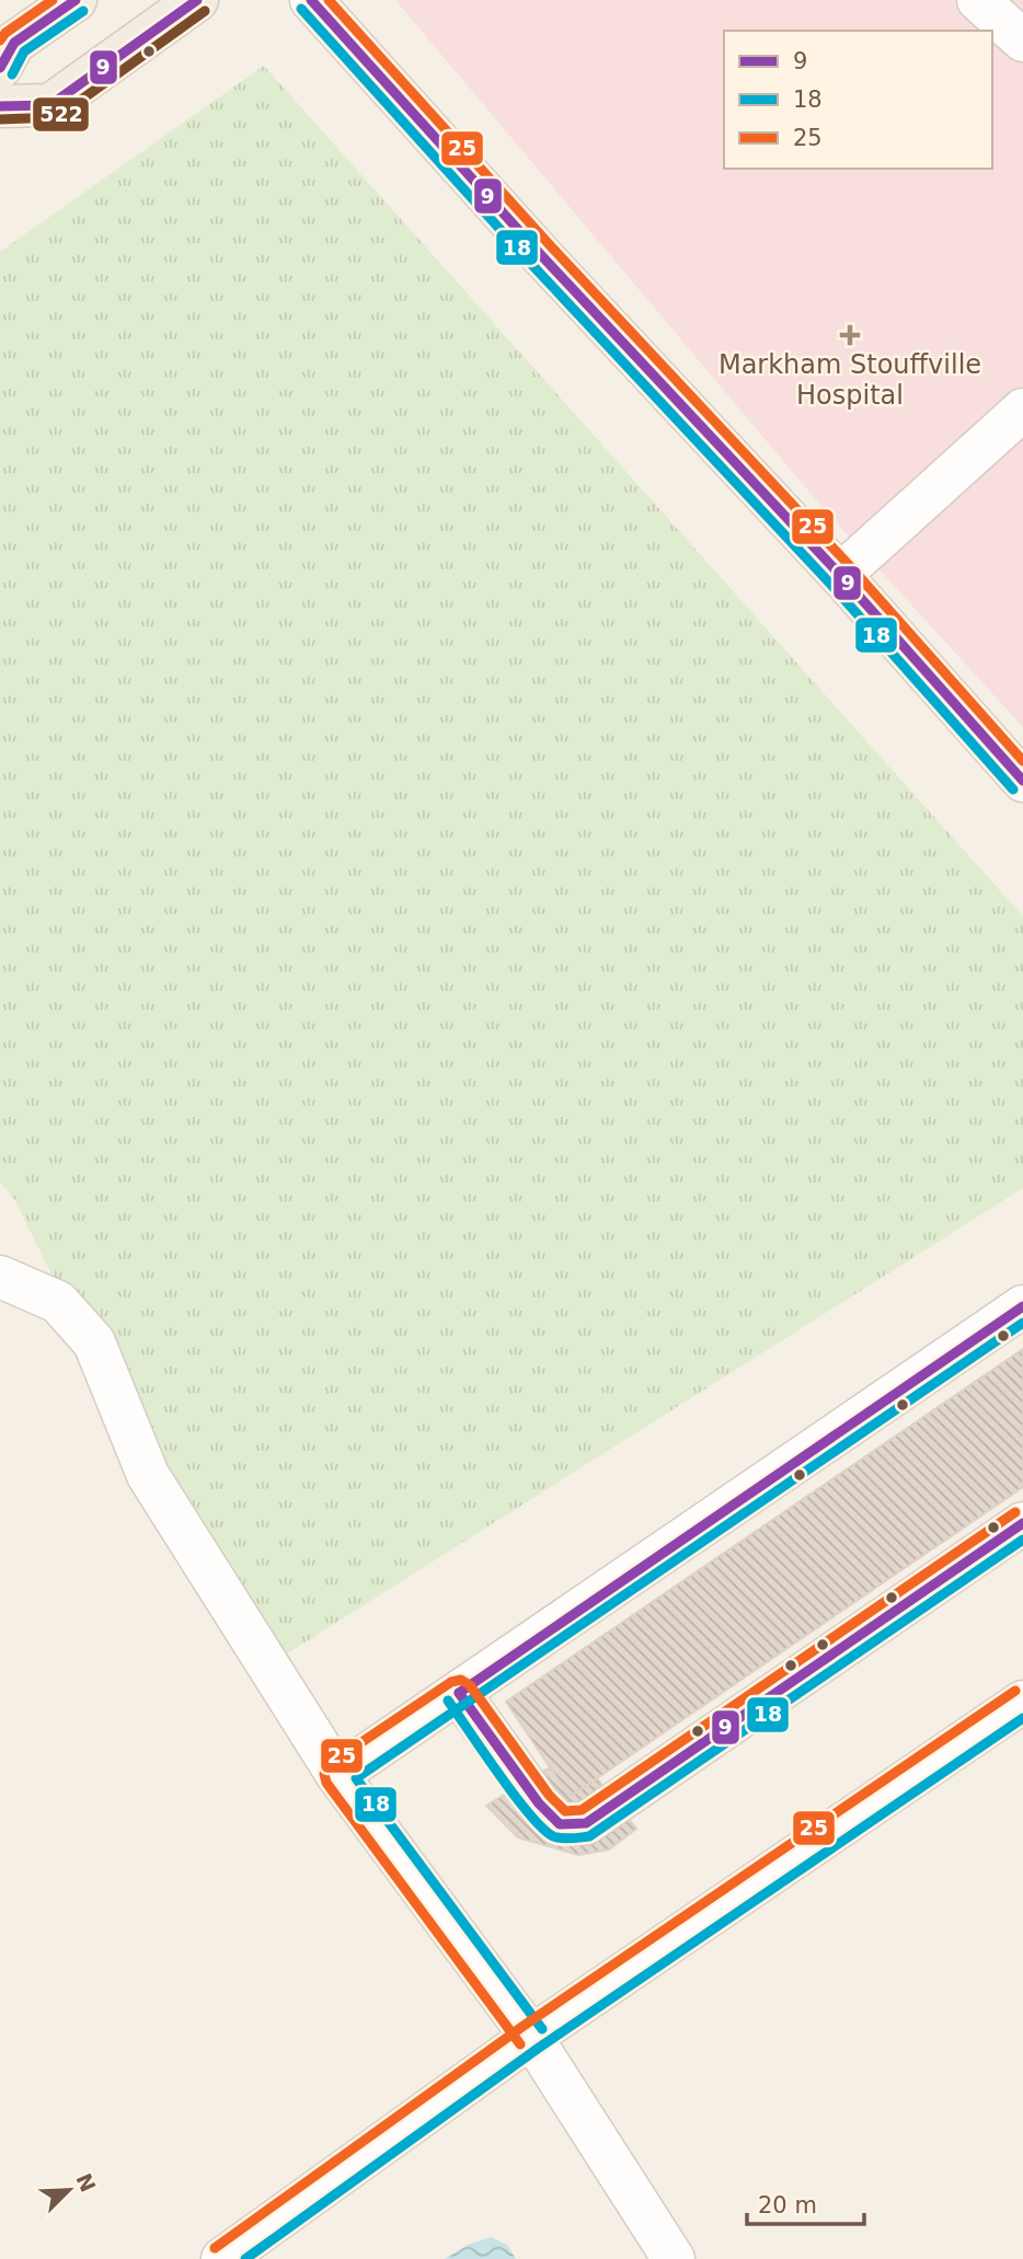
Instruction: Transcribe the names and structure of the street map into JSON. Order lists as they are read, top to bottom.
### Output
{
  "places": {
    "health": ["Markham Stouffville Hospital"]
  },
  "lines": [
    "transit line 9",
    "transit line 25",
    "transit line 18",
    "transit line 522"
  ],
  "legend": ["9", "18", "25"],
  "scale_bar": "20 m",
  "north": "top right"
}
